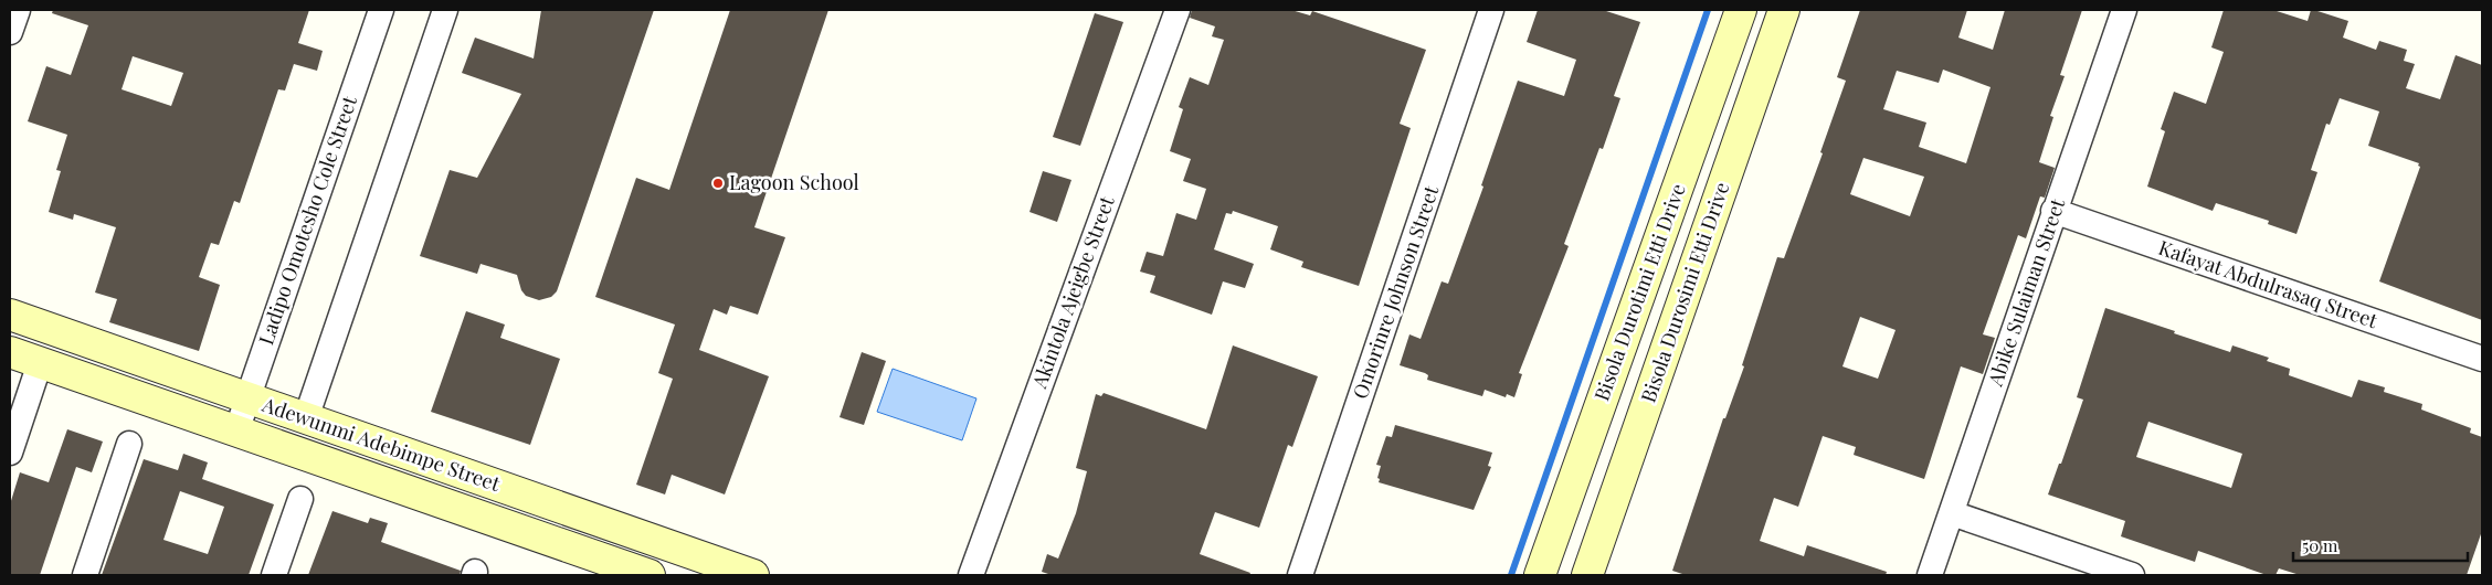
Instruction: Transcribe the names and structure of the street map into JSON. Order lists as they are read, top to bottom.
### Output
{
  "streets": {
    "main road": ["Bisola Durotimi Etti Drive", "Bisola Durosimi Etti Drive", "Adewunmi Adebimpe Street"],
    "street": [
      "Ladipo Omotesho Cole Street",
      "Kafayat Abdulrasaq Street",
      "Akintola Ajeigbe Street",
      "Omorinre Johnson Street",
      "Abike Sulaiman Street"
    ]
  },
  "crossings": [
    ["Ladipo Omotesho Cole Street", "Adewunmi Adebimpe Street"],
    ["Kafayat Abdulrasaq Street", "Abike Sulaiman Street"]
  ],
  "places": ["Lagoon School"],
  "scale_bar": "50 m"
}
